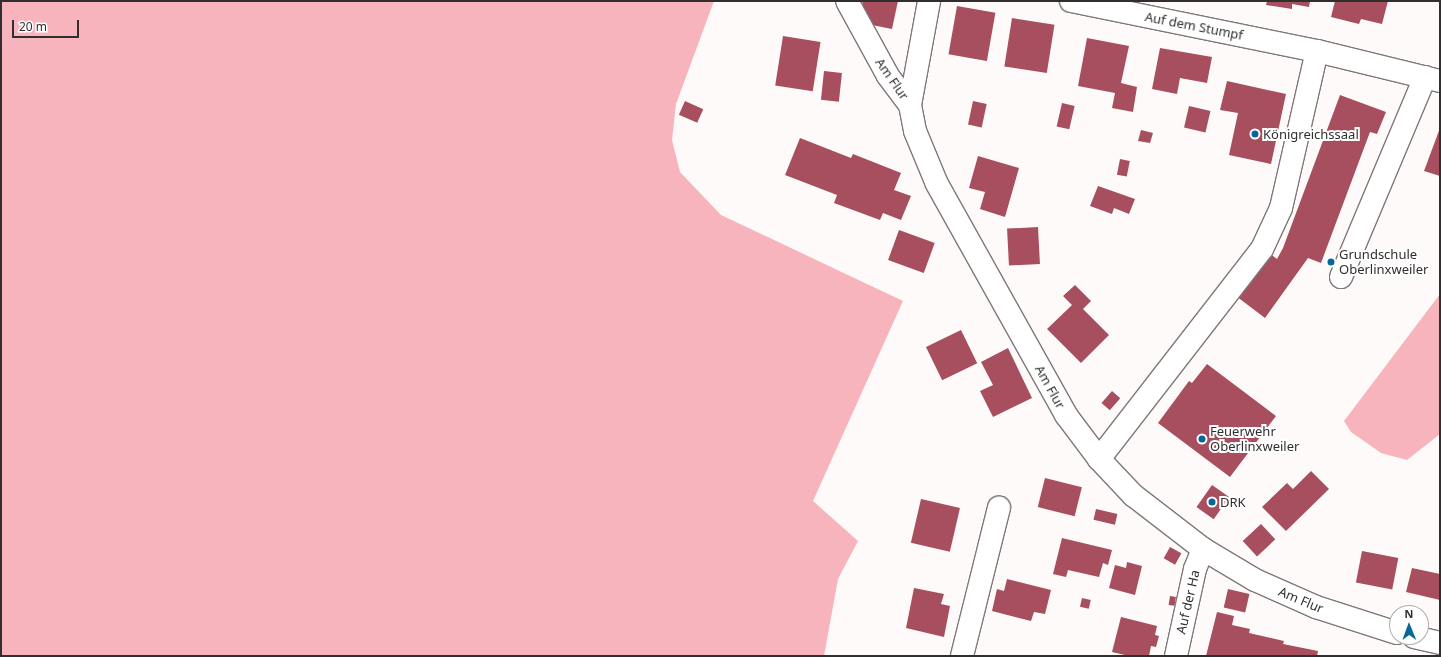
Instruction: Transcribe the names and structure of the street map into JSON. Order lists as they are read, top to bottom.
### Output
{
  "streets": {
    "street": ["Auf dem Stumpf", "Am Flur", "Auf der Ha"]
  },
  "crossings": [
    ["Am Flur", "Auf der Ha"]
  ],
  "places": [
    "Königreichssaal",
    "Grundschule Oberlinxweiler",
    "Feuerwehr Oberlinxweiler",
    "DRK"
  ],
  "scale_bar": "20 m",
  "north": "top"
}
